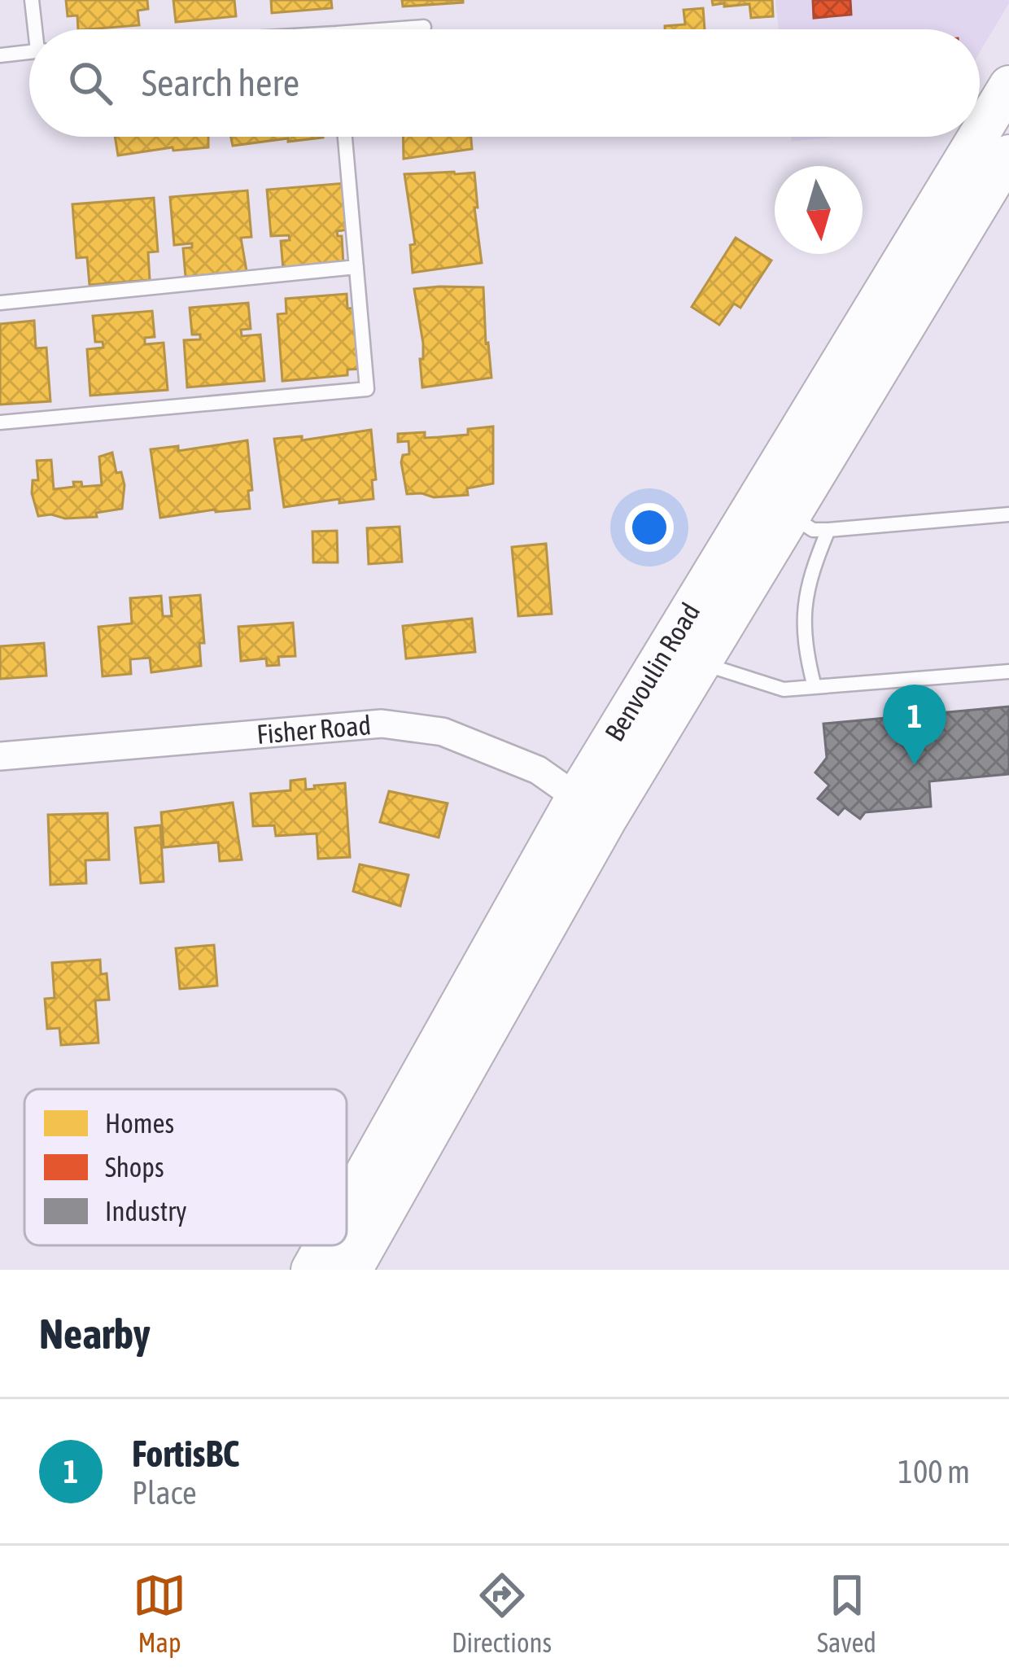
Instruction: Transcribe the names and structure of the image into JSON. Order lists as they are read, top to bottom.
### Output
{
  "streets": {
    "main road": ["Benvoulin Road"],
    "street": ["Fisher Road"]
  },
  "crossings": [
    ["Benvoulin Road", "Fisher Road"]
  ],
  "legend": ["Homes", "Shops", "Industry"],
  "north": "bottom",
  "page": {
    "search": "Search here",
    "pins": "1",
    "heading": "Nearby",
    "list": [
      {
        "mark": "1",
        "name": "FortisBC",
        "note": "Place",
        "value": "100 m"
      }
    ],
    "nav": ["Map", "Directions", "Saved"]
  }
}
